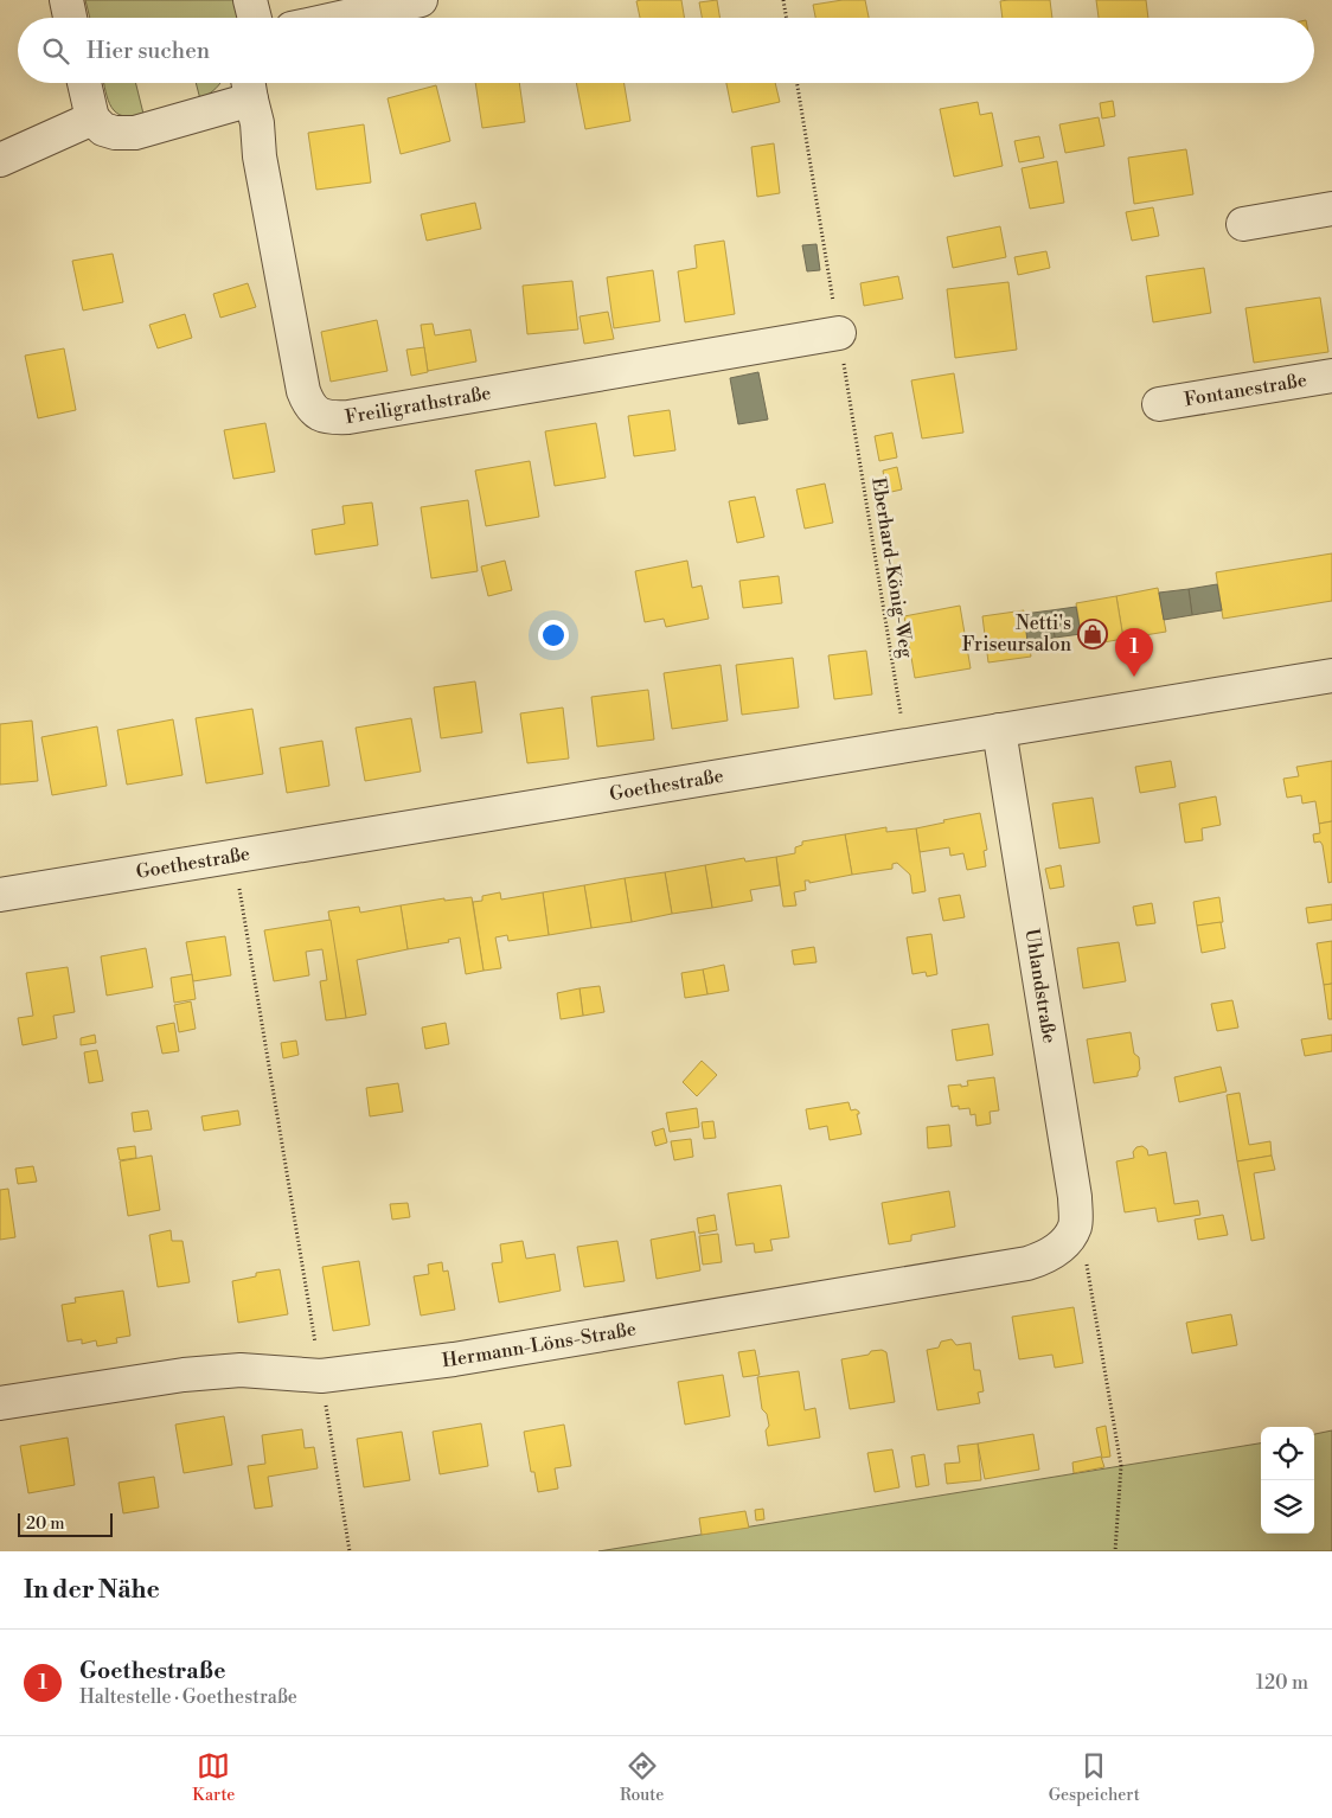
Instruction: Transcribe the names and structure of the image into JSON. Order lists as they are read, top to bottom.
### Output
{
  "streets": {
    "street": [
      "Fontanestraße",
      "Freiligrathstraße",
      "Goethestraße",
      "Uhlandstraße",
      "Hermann-Löns-Straße"
    ],
    "path": ["Eberhard-König-Weg"]
  },
  "crossings": [
    ["Eberhard-König-Weg", "Goethestraße"],
    ["Goethestraße", "Uhlandstraße"],
    ["Uhlandstraße", "Hermann-Löns-Straße"]
  ],
  "places": {
    "shop": ["Netti's Friseursalon"]
  },
  "scale_bar": "20 m",
  "page": {
    "search": "Hier suchen",
    "pins": "1",
    "scale": "20 m",
    "heading": "In der Nähe",
    "list": [
      {
        "mark": "1",
        "name": "Goethestraße",
        "note": "Haltestelle · Goethestraße",
        "value": "120 m"
      }
    ],
    "nav": ["Karte", "Route", "Gespeichert"]
  }
}
